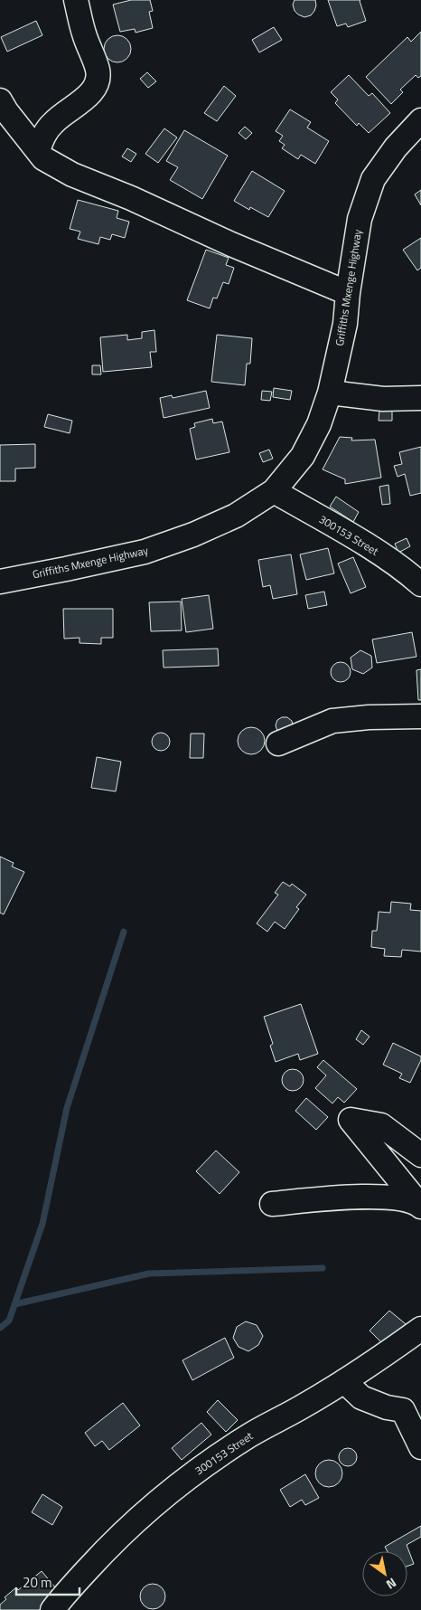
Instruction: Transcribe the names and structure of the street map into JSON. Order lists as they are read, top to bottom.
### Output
{
  "streets": {
    "street": ["Griffiths Mxenge Highway", "300153 Street"]
  },
  "crossings": [
    ["Griffiths Mxenge Highway", "300153 Street"]
  ],
  "scale_bar": "20 m",
  "north": "bottom right"
}
